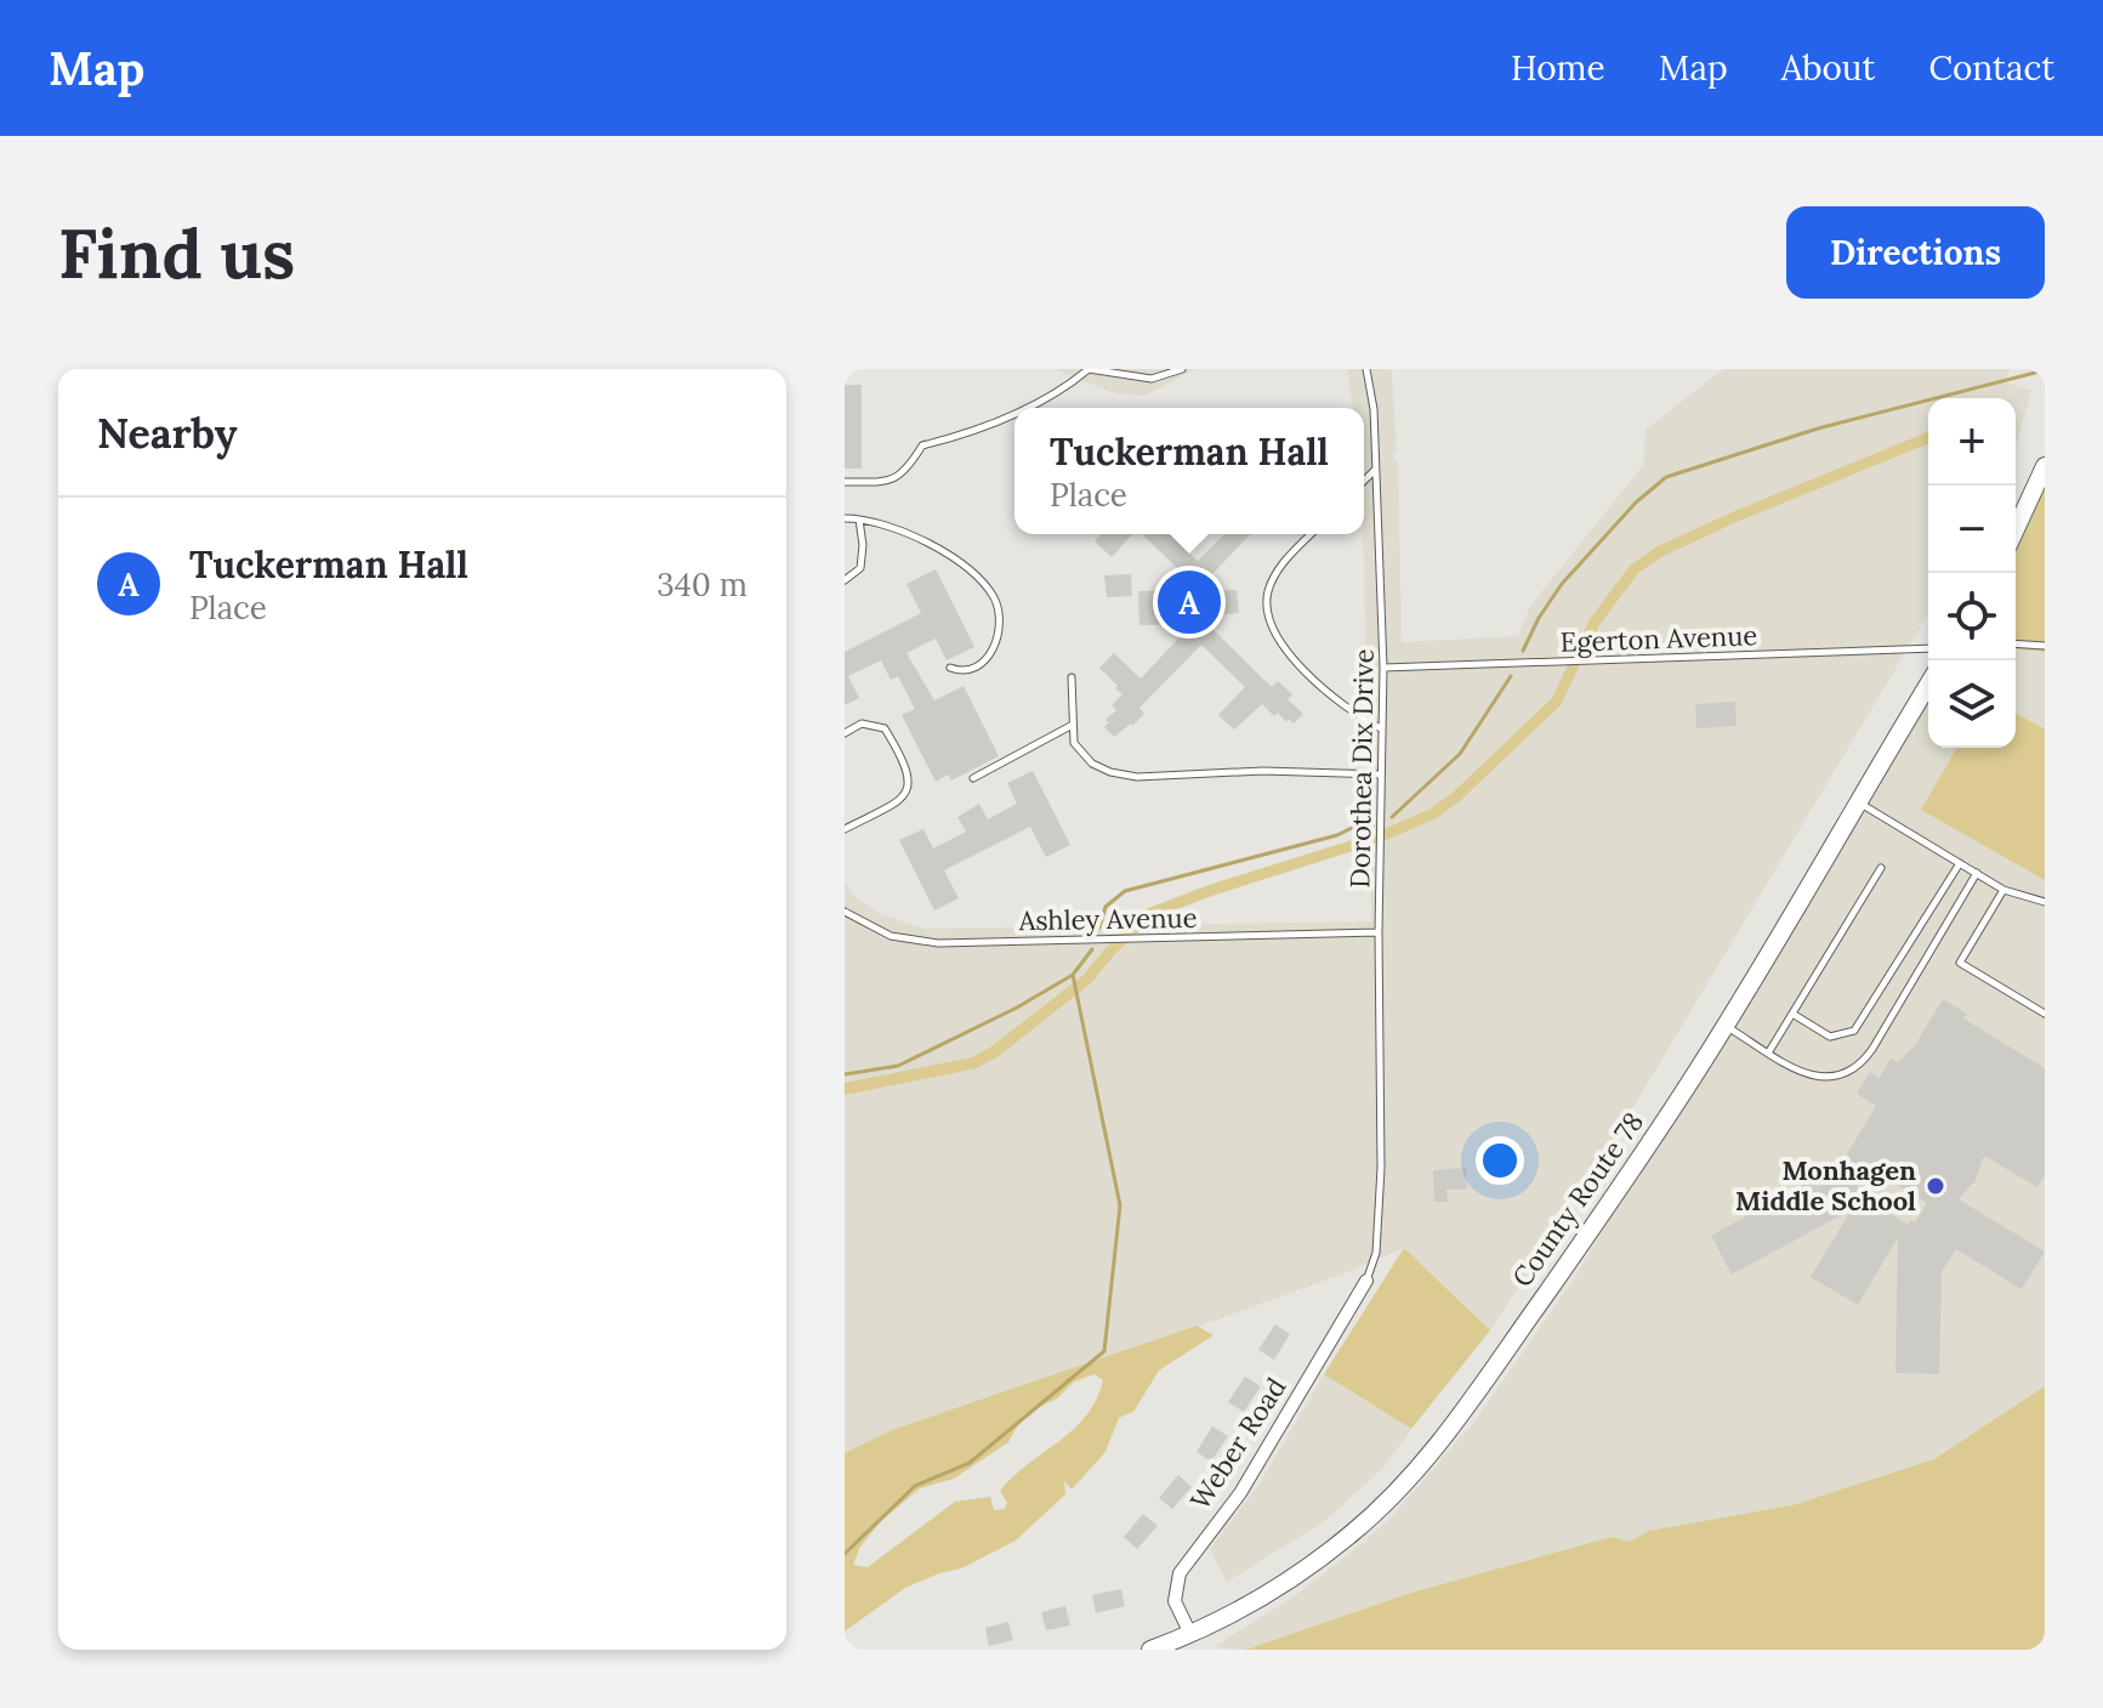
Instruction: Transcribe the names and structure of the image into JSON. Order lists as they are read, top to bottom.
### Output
{
  "streets": {
    "street": ["County Route 78", "Weber Road"],
    "lane": ["Egerton Avenue", "Dorothea Dix Drive", "Ashley Avenue"]
  },
  "crossings": [
    ["Egerton Avenue", "Dorothea Dix Drive"],
    ["Dorothea Dix Drive", "Ashley Avenue"],
    ["Dorothea Dix Drive", "Weber Road"],
    ["County Route 78", "Weber Road"]
  ],
  "places": ["Monhagen Middle School"],
  "page": {
    "header": "Map",
    "nav": [
      "Home",
      "Map",
      "About",
      "Contact"
    ],
    "buttons": "Directions",
    "title": "Find us",
    "heading": "Nearby",
    "map_buttons": ["+", "−"],
    "popup": ["Tuckerman Hall", "Place"],
    "list": [
      {
        "mark": "A",
        "name": "Tuckerman Hall",
        "note": "Place",
        "value": "340 m"
      }
    ],
    "pins": "A"
  }
}
